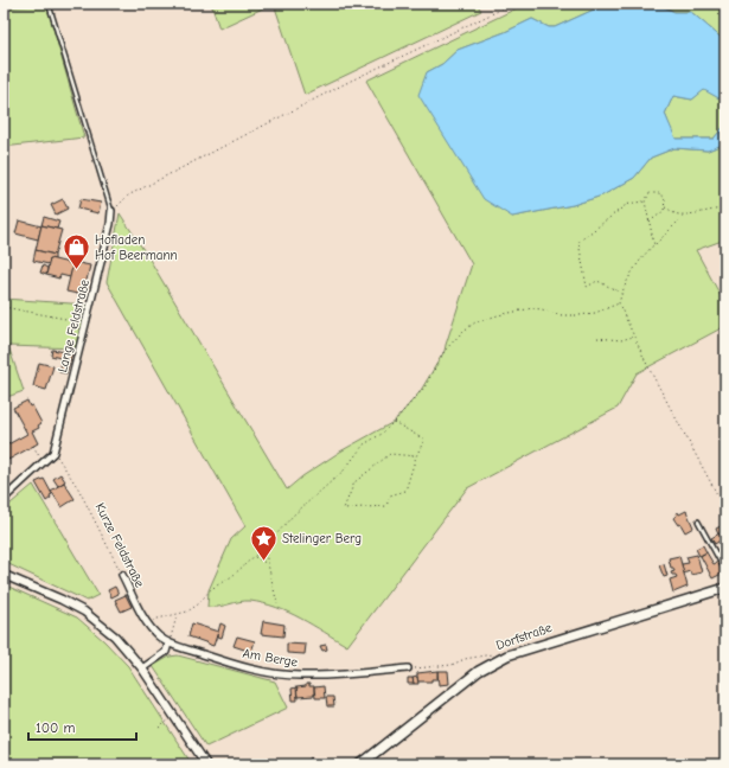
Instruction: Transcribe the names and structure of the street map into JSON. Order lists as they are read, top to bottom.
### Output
{
  "streets": {
    "main road": ["Dorfstraße"],
    "street": ["Lange Feldstraße", "Kurze Feldstraße", "Am Berge"]
  },
  "crossings": [
    ["Lange Feldstraße", "Kurze Feldstraße"],
    ["Kurze Feldstraße", "Am Berge"]
  ],
  "places": {
    "shop": ["Hofladen Hof Beermann"],
    "place": ["Stelinger Berg"]
  },
  "scale_bar": "100 m"
}
